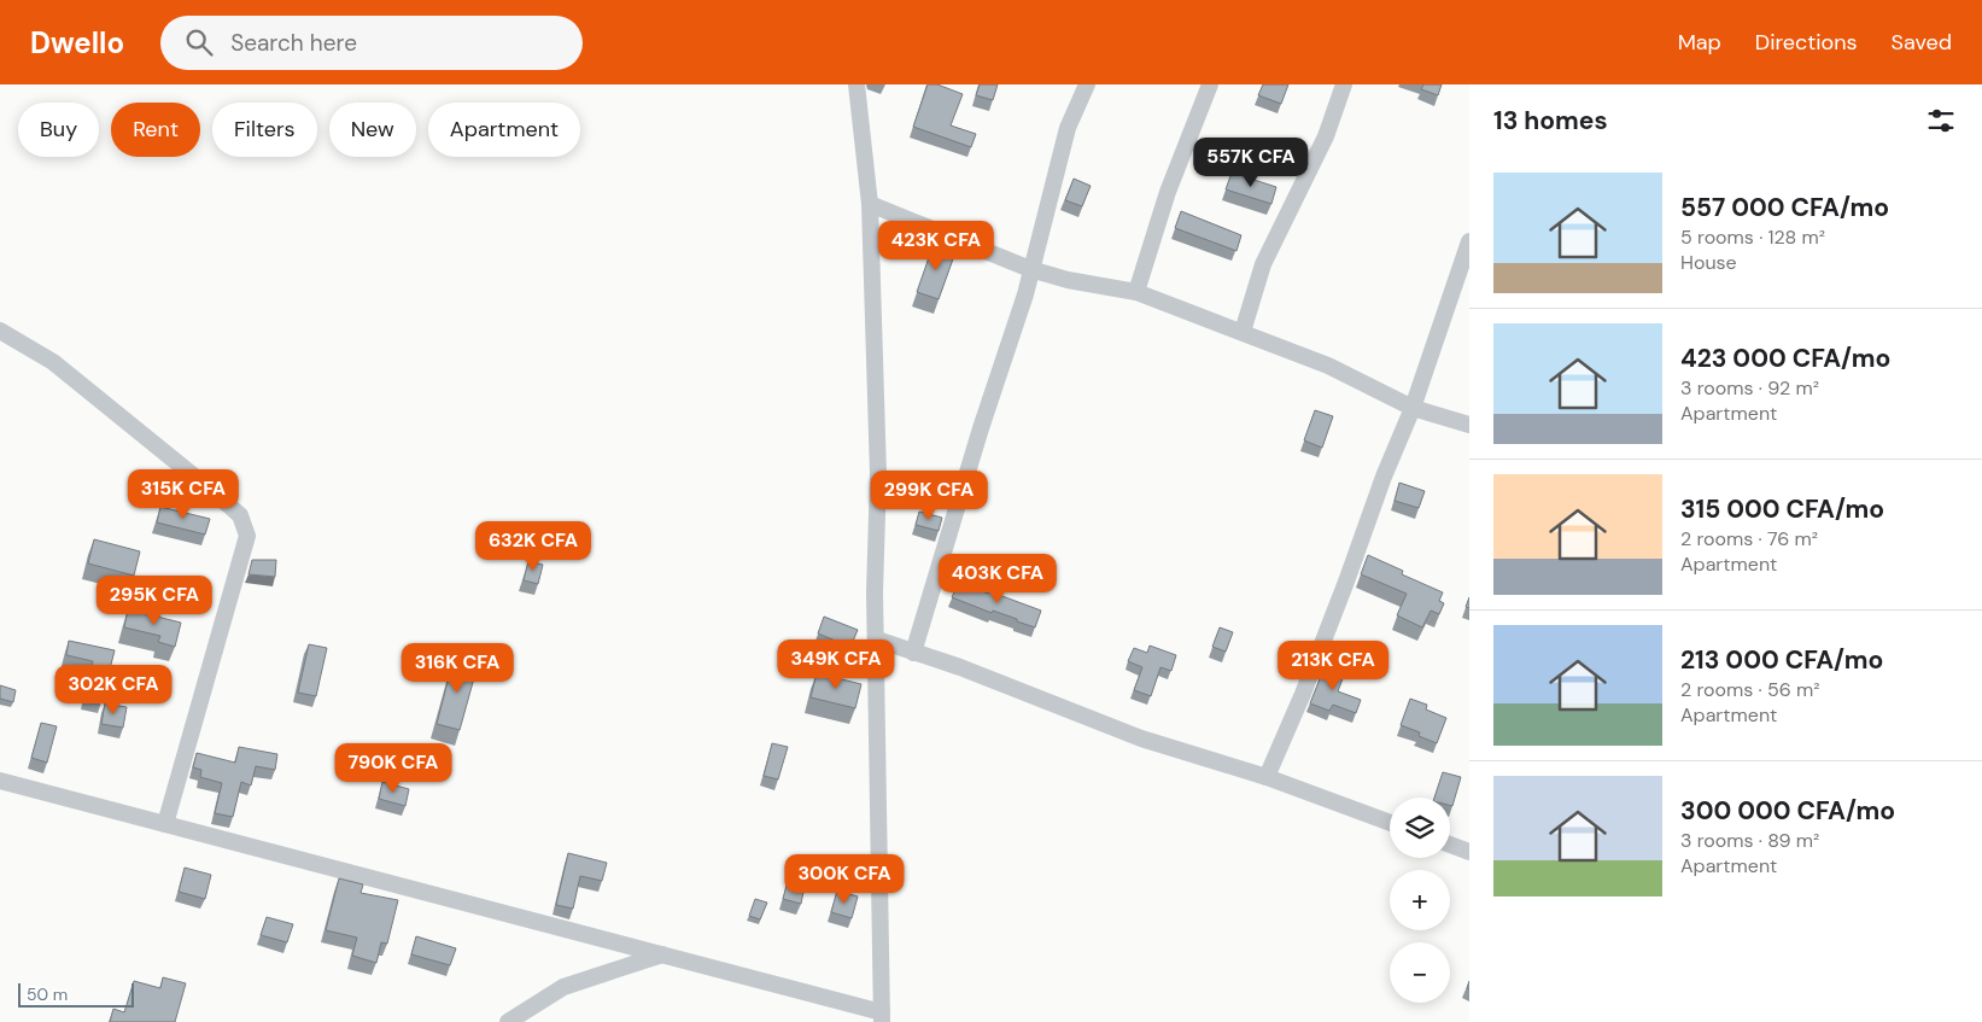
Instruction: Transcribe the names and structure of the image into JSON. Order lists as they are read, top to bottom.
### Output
{
  "scale_bar": "50 m",
  "page": {
    "header": "Dwello",
    "search": "Search here",
    "nav": ["Map", "Directions", "Saved"],
    "heading": "13 homes",
    "chip": [
      "Buy",
      "Rent",
      "Filters",
      "New",
      "Apartment"
    ],
    "price": [
      "557K CFA",
      "423K CFA",
      "315K CFA",
      "299K CFA",
      "632K CFA",
      "403K CFA",
      "295K CFA",
      "349K CFA",
      "213K CFA",
      "316K CFA",
      "302K CFA",
      "790K CFA",
      "300K CFA"
    ],
    "list": [
      {
        "name": "557 000 CFA/mo",
        "note": "5 rooms · 128 m² · House"
      },
      {
        "name": "423 000 CFA/mo",
        "note": "3 rooms · 92 m² · Apartment"
      },
      {
        "name": "315 000 CFA/mo",
        "note": "2 rooms · 76 m² · Apartment"
      },
      {
        "name": "213 000 CFA/mo",
        "note": "2 rooms · 56 m² · Apartment"
      },
      {
        "name": "300 000 CFA/mo",
        "note": "3 rooms · 89 m² · Apartment"
      }
    ],
    "map_buttons": ["+", "−"],
    "scale": "50 m"
  }
}
